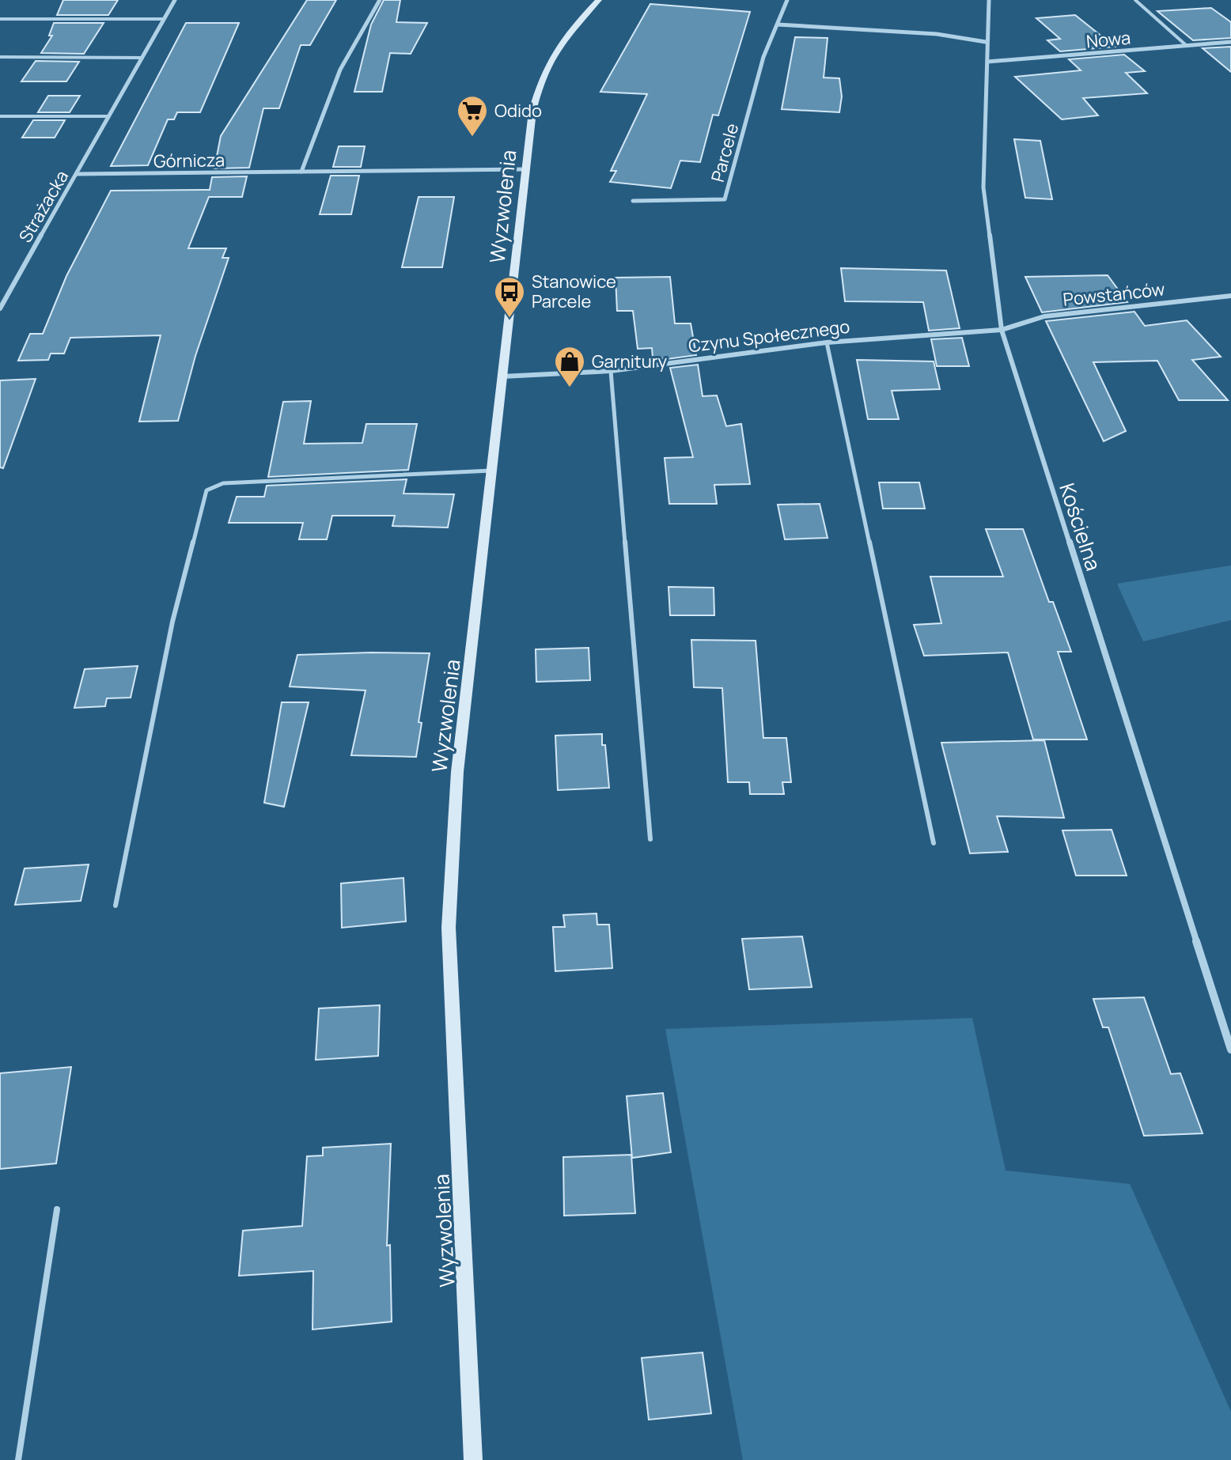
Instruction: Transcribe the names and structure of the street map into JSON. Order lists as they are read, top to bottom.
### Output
{
  "streets": {
    "main road": ["Wyzwolenia"],
    "street": [
      "Nowa",
      "Parcele",
      "Górnicza",
      "Strażacka",
      "Powstańców",
      "Czynu Społecznego",
      "Kościelna"
    ]
  },
  "crossings": [
    ["Nowa", "Kościelna"],
    ["Górnicza", "Strażacka"],
    ["Górnicza", "Wyzwolenia"],
    ["Wyzwolenia", "Czynu Społecznego"],
    ["Powstańców", "Czynu Społecznego"],
    ["Powstańców", "Kościelna"],
    ["Czynu Społecznego", "Kościelna"]
  ],
  "places": {
    "supermarket": ["Odido"],
    "bus stop": ["Stanowice Parcele"],
    "shop": ["Garnitury"]
  }
}
